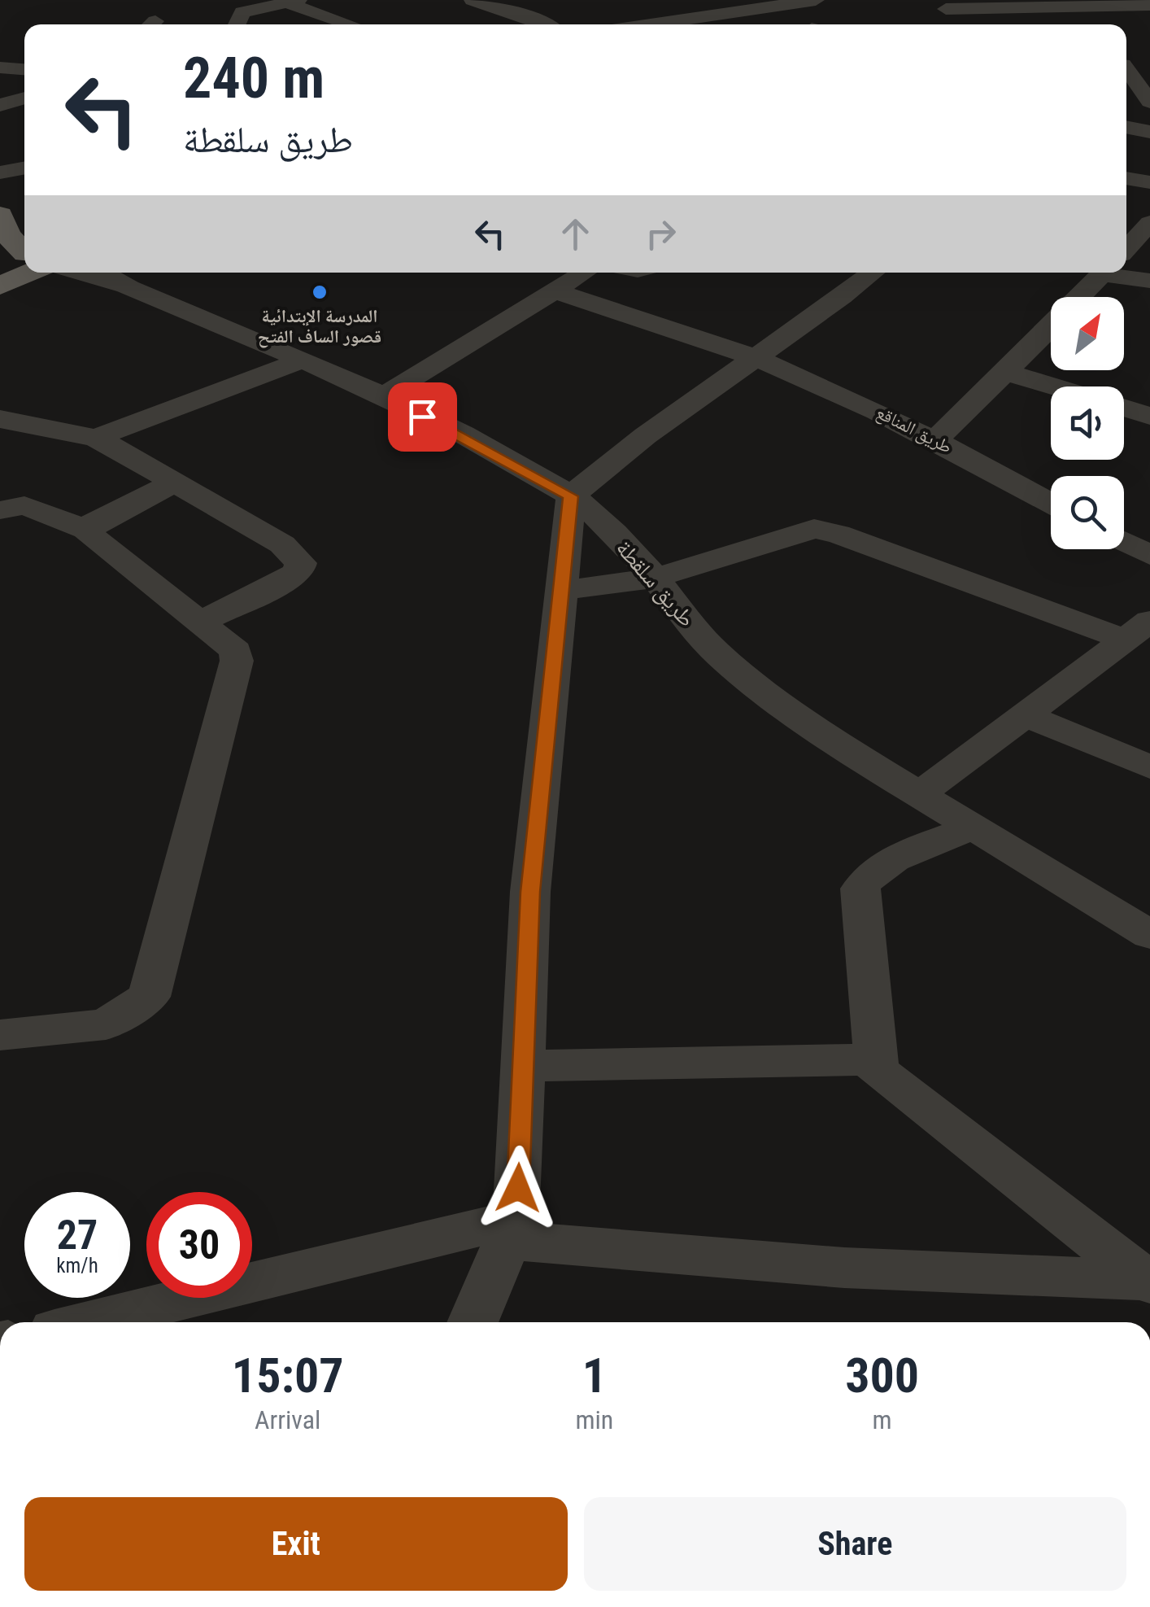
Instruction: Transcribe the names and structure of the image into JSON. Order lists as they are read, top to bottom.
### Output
{
  "streets": {
    "street": ["طريق المناقع", "طريق سلقطة"]
  },
  "places": ["المدرسة الإبتدائية قصور الساف الفتح"],
  "north": "top right",
  "page": {
    "turn": ["240 m", "طريق سلقطة"],
    "speed": "27 km/h",
    "limit": "30",
    "eta": [
      "15:07",
      "Arrival",
      "1",
      "min",
      "300",
      "m"
    ],
    "buttons": ["Exit", "Share"]
  }
}
